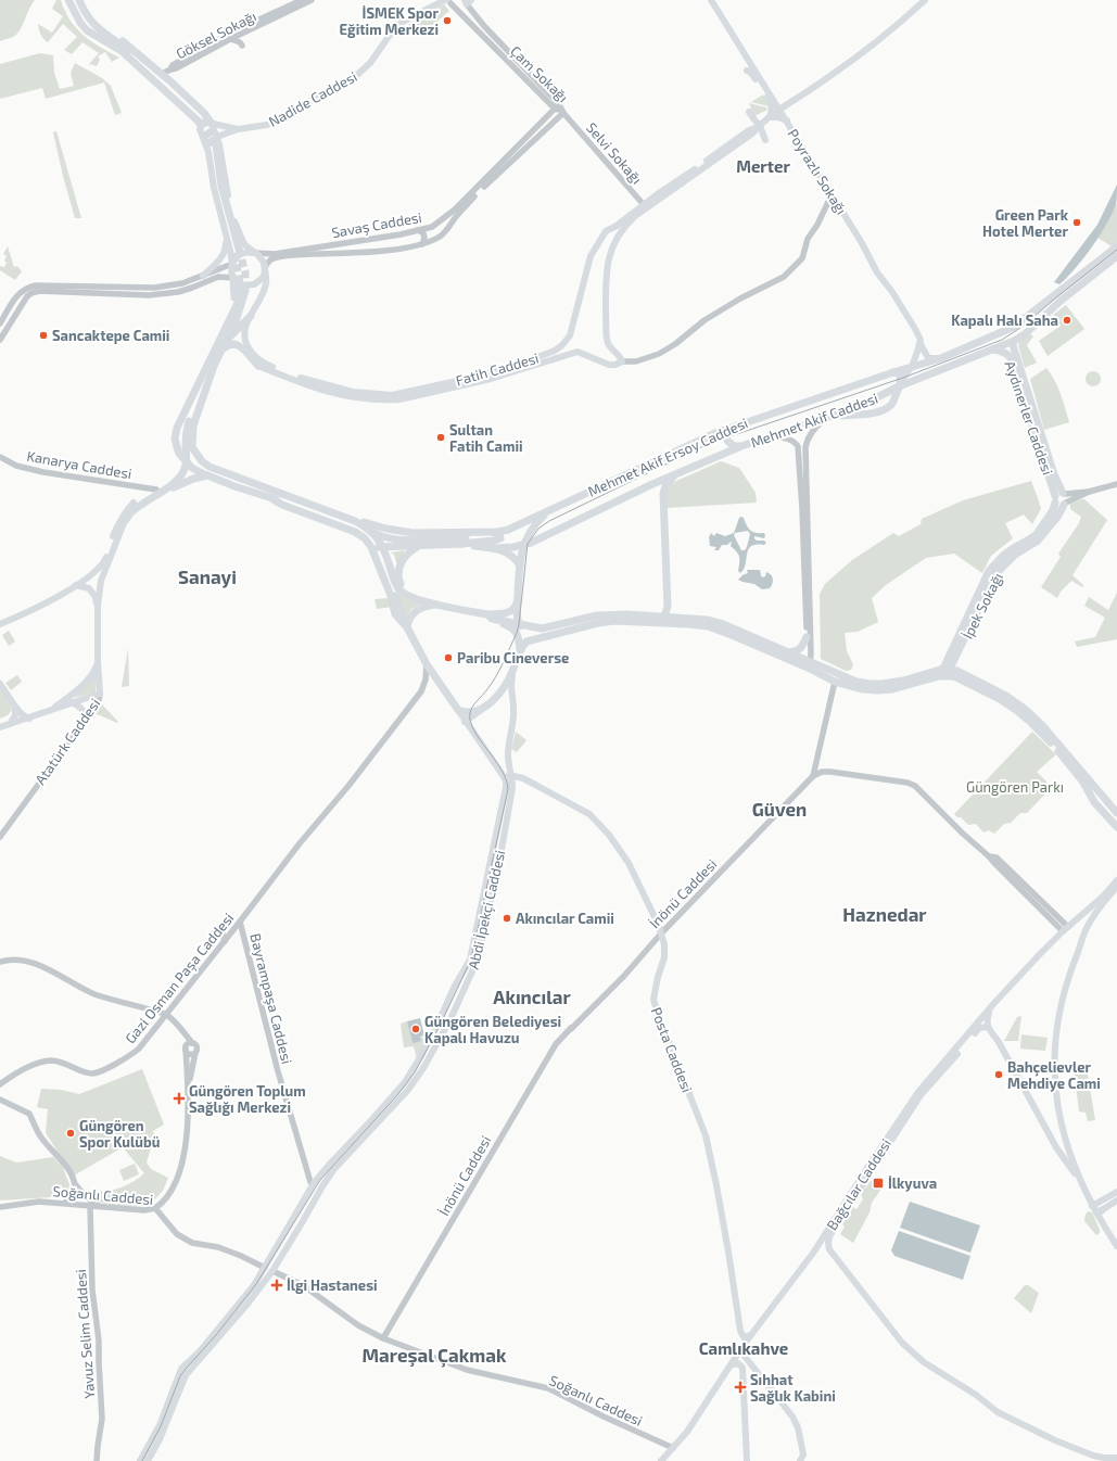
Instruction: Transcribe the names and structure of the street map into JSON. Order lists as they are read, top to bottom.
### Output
{
  "streets": {
    "main road": [
      "Nadide Caddesi",
      "Poyrazlı Sokağı",
      "Fatih Caddesi",
      "Aydınerler Caddesi",
      "Mehmet Akif Caddesi",
      "Mehmet Akif Ersoy Caddesi",
      "İpek Sokağı",
      "Atatürk Caddesi",
      "Abdi İpekçi Caddesi",
      "Posta Caddesi",
      "Bağcılar Caddesi"
    ],
    "street": [
      "Göksel Sokağı",
      "Çam Sokağı",
      "Selvi Sokağı",
      "Savaş Caddesi",
      "Kanarya Caddesi",
      "İnönü Caddesi",
      "Gazi Osman Paşa Caddesi",
      "Bayrampaşa Caddesi",
      "Soğanlı Caddesi",
      "Yavuz Selim Caddesi"
    ]
  },
  "crossings": [
    ["Çam Sokağı", "Nadide Caddesi"],
    ["Çam Sokağı", "Selvi Sokağı"],
    ["Çam Sokağı", "Savaş Caddesi"],
    ["Selvi Sokağı", "Savaş Caddesi"],
    ["Poyrazlı Sokağı", "Mehmet Akif Ersoy Caddesi"],
    ["Savaş Caddesi", "Fatih Caddesi"],
    ["Aydınerler Caddesi", "Mehmet Akif Caddesi"],
    ["Aydınerler Caddesi", "İpek Sokağı"],
    ["İnönü Caddesi", "Posta Caddesi"],
    ["İnönü Caddesi", "Soğanlı Caddesi"],
    ["Abdi İpekçi Caddesi", "Gazi Osman Paşa Caddesi"],
    ["Abdi İpekçi Caddesi", "Bayrampaşa Caddesi"],
    ["Abdi İpekçi Caddesi", "Posta Caddesi"],
    ["Abdi İpekçi Caddesi", "Soğanlı Caddesi"],
    ["Gazi Osman Paşa Caddesi", "Bayrampaşa Caddesi"],
    ["Posta Caddesi", "Bağcılar Caddesi"],
    ["Bağcılar Caddesi", "Soğanlı Caddesi"],
    ["Soğanlı Caddesi", "Yavuz Selim Caddesi"]
  ],
  "districts": [
    "Merter",
    "Sanayi",
    "Güven",
    "Haznedar",
    "Akıncılar",
    "Camlıkahve",
    "Mareşal Çakmak"
  ],
  "parks": ["Güngören Parkı"],
  "places": {
    "other": [
      "İSMEK Spor Eğitim Merkezi",
      "Green Park Hotel Merter",
      "Kapalı Halı Saha",
      "Sancaktepe Camii",
      "Sultan Fatih Camii",
      "Paribu Cineverse",
      "Akıncılar Camii",
      "Güngören Belediyesi Kapalı Havuzu",
      "Bahçelievler Mehdiye Cami",
      "Güngören Spor Kulübü"
    ],
    "health": ["Güngören Toplum Sağlığı Merkezi", "İlgi Hastanesi", "Sıhhat Sağlık Kabini"],
    "transit": ["İlkyuva"]
  }
}
